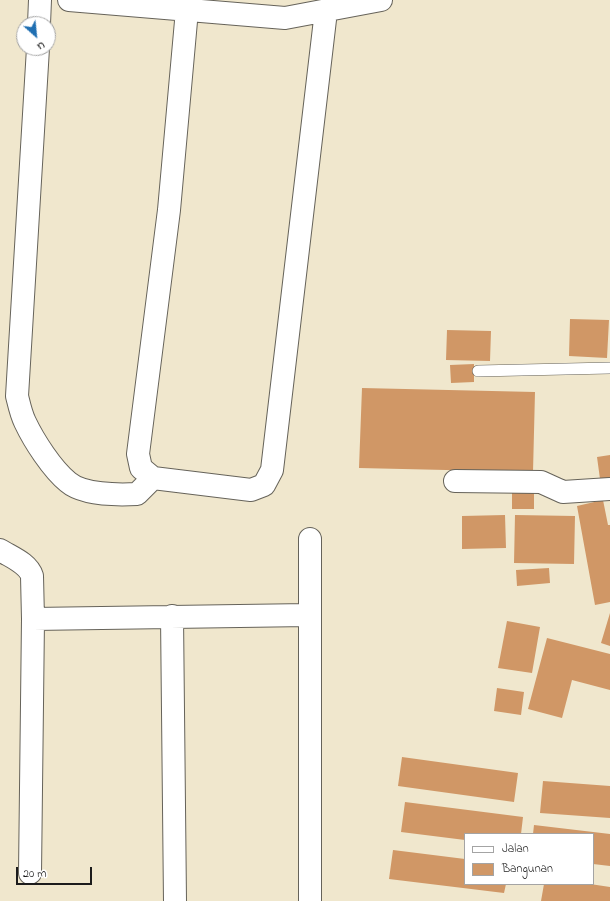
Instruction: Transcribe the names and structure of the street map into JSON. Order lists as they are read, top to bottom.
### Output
{
  "legend": ["Jalan", "Bangunan"],
  "scale_bar": "20 m",
  "north": "bottom right"
}
